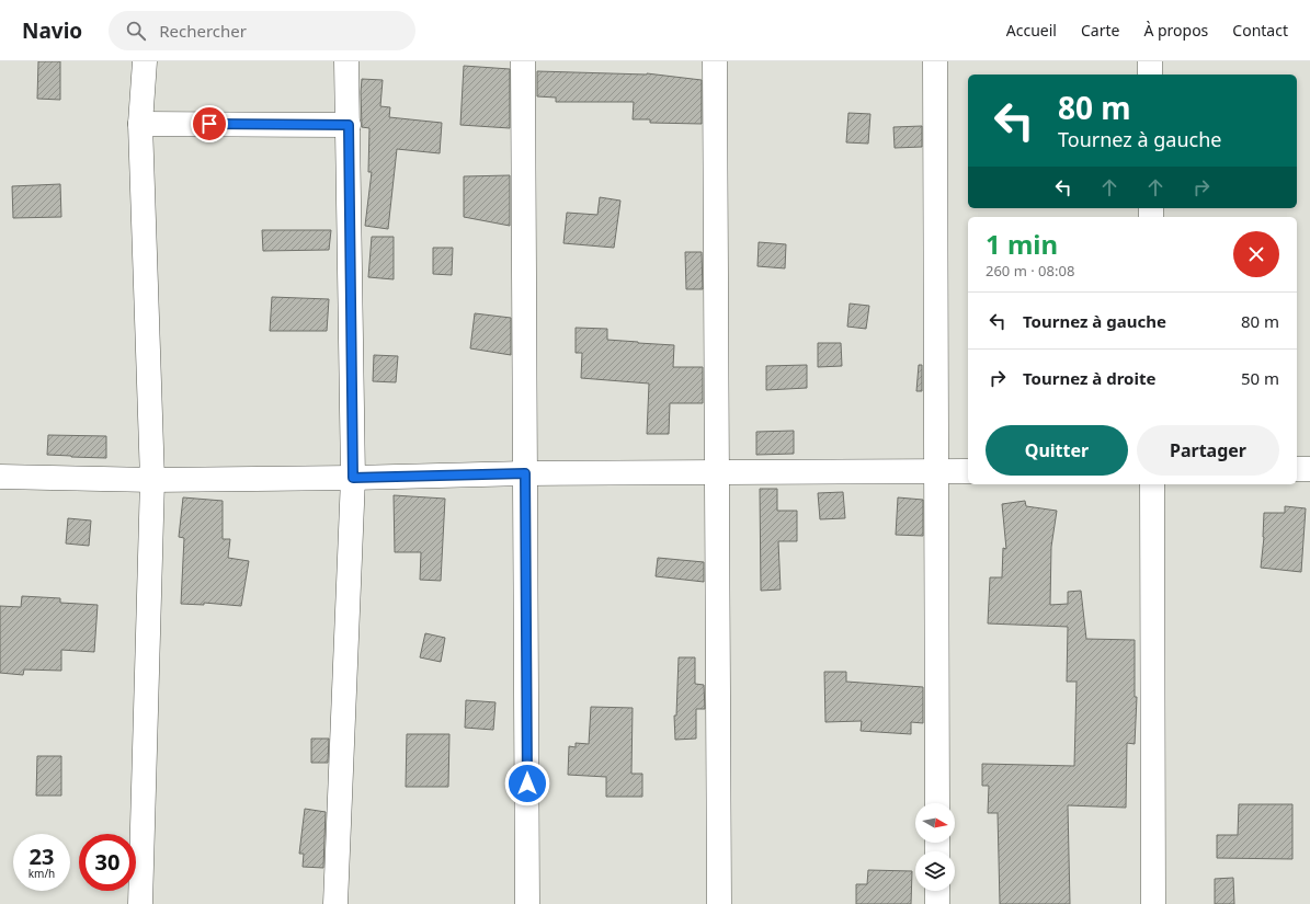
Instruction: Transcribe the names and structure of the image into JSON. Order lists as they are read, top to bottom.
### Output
{
  "north": "right",
  "page": {
    "header": "Navio",
    "search": "Rechercher",
    "nav": [
      "Accueil",
      "Carte",
      "À propos",
      "Contact"
    ],
    "turn": ["80 m", "Tournez à gauche"],
    "heading": ["1 min", "260 m · 08:08"],
    "list": [
      {
        "name": "Tournez à gauche",
        "value": "80 m"
      },
      {
        "name": "Tournez à droite",
        "value": "50 m"
      }
    ],
    "buttons": ["Quitter", "Partager"],
    "speed": "23 km/h",
    "limit": "30"
  }
}
